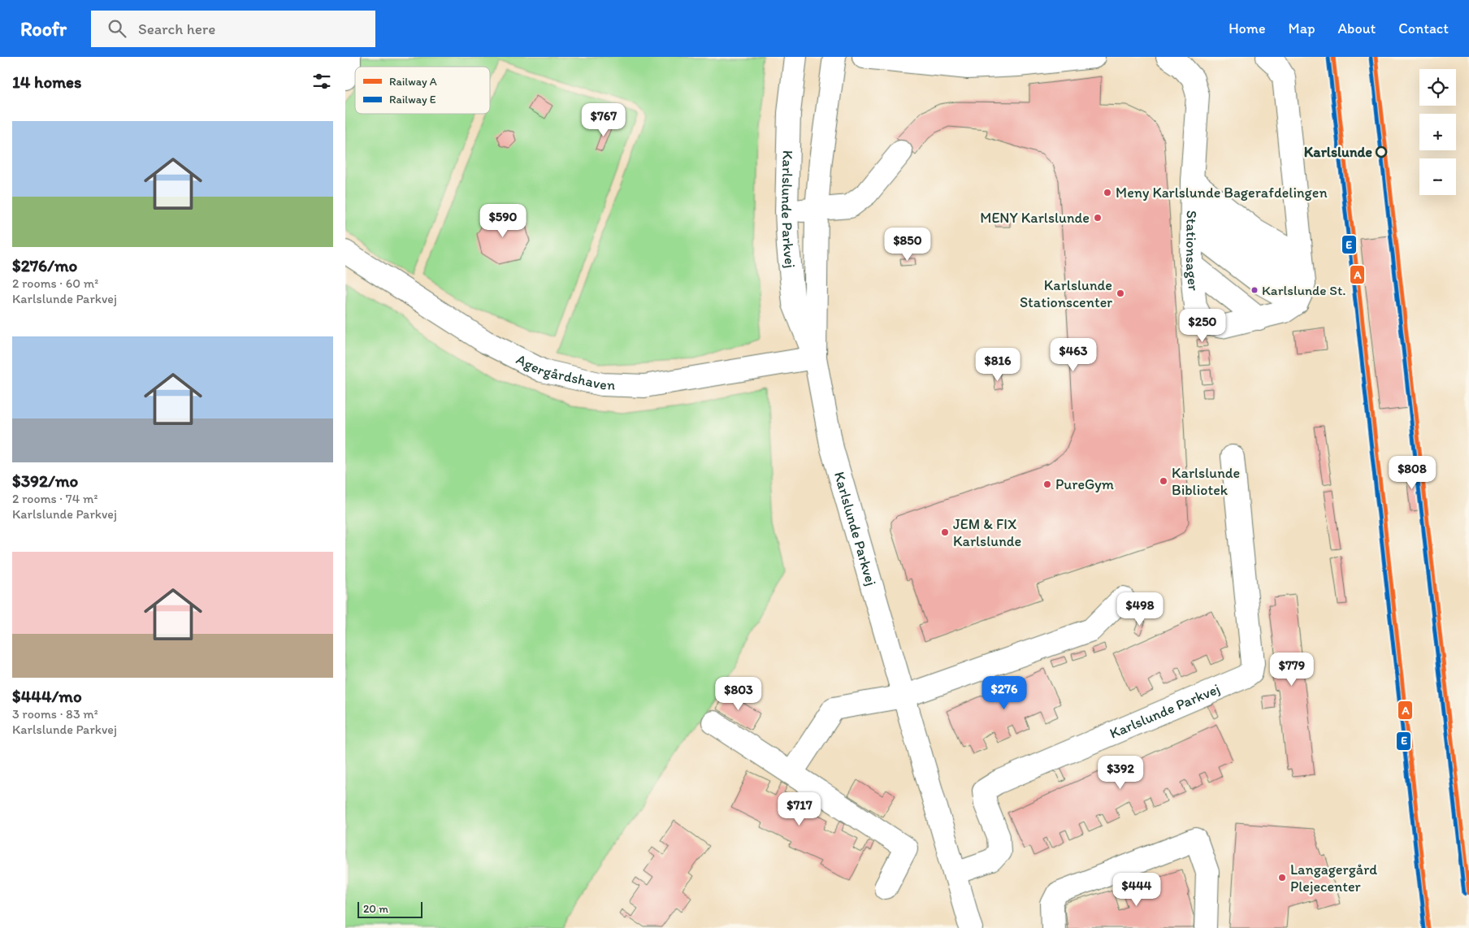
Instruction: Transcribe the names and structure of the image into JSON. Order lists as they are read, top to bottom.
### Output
{
  "streets": {
    "street": ["Karlslunde Parkvej", "Stationsager", "Agergårdshaven"]
  },
  "crossings": [
    ["Karlslunde Parkvej", "Agergårdshaven"]
  ],
  "places": [
    "Karlslunde",
    "Meny Karlslunde Bagerafdelingen",
    "MENY Karlslunde",
    "Karlslunde St.",
    "Karlslunde Stationscenter",
    "Karlslunde Bibliotek",
    "PureGym",
    "JEM & FIX Karlslunde",
    "Langagergård Plejecenter"
  ],
  "lines": ["rail line A", "rail line E"],
  "legend": ["Railway A", "Railway E"],
  "scale_bar": "20 m",
  "page": {
    "header": "Roofr",
    "search": "Search here",
    "nav": [
      "Home",
      "Map",
      "About",
      "Contact"
    ],
    "heading": "14 homes",
    "map_buttons": ["+", "−"],
    "price": [
      "$767",
      "$590",
      "$850",
      "$250",
      "$463",
      "$816",
      "$808",
      "$498",
      "$779",
      "$276",
      "$803",
      "$392",
      "$717",
      "$444"
    ],
    "list": [
      {
        "name": "$276/mo",
        "note": "2 rooms · 60 m² · Karlslunde Parkvej"
      },
      {
        "name": "$392/mo",
        "note": "2 rooms · 74 m² · Karlslunde Parkvej"
      },
      {
        "name": "$444/mo",
        "note": "3 rooms · 83 m² · Karlslunde Parkvej"
      }
    ],
    "scale": "20 m"
  }
}
